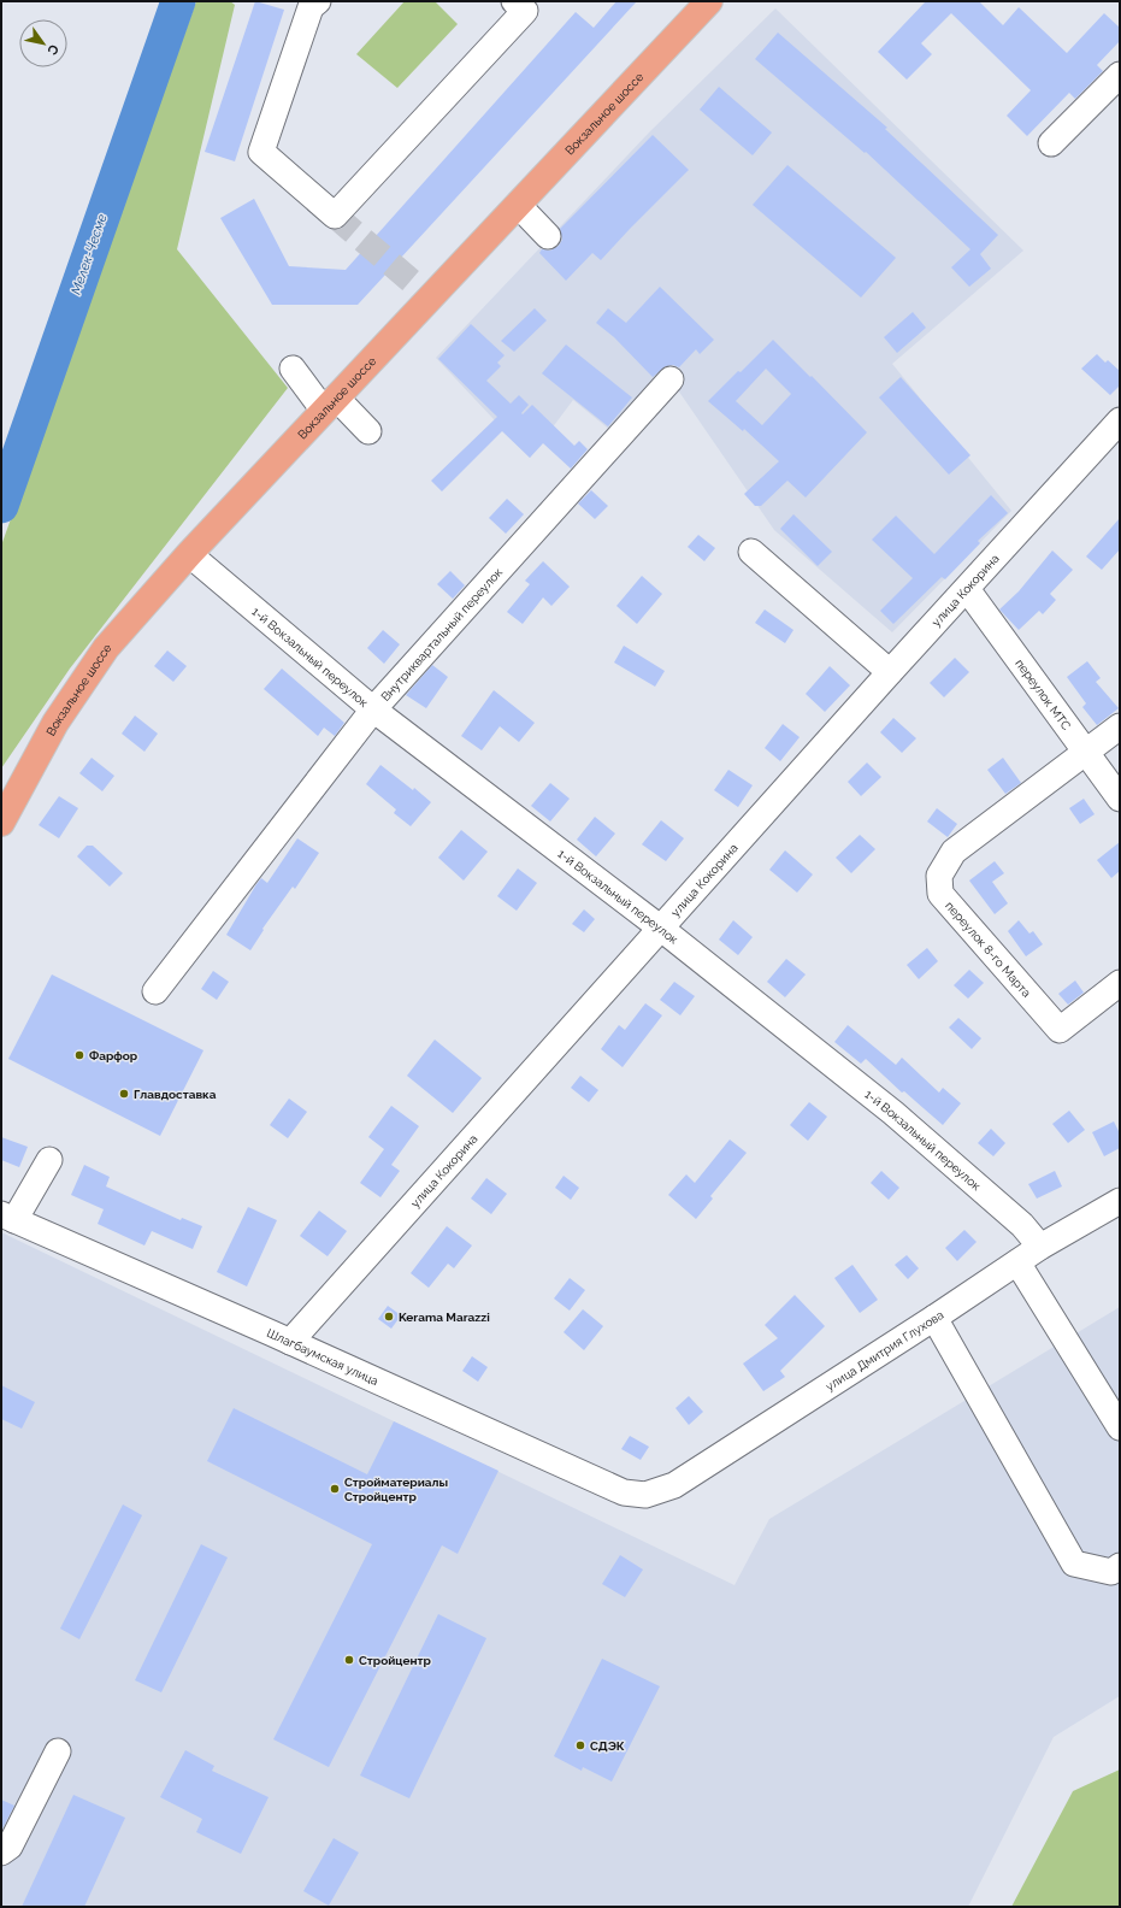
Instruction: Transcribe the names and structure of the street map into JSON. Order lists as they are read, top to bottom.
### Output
{
  "streets": {
    "main road": ["Вокзальное шоссе"],
    "street": [
      "улица Кокорина",
      "Внутриквартальный переулок",
      "1-й Вокзальный переулок",
      "переулок МТС",
      "переулок 8-го Марта",
      "улица Дмитрия Глухова",
      "Шлагбаумская улица"
    ]
  },
  "crossings": [
    ["Вокзальное шоссе", "1-й Вокзальный переулок"],
    ["улица Кокорина", "1-й Вокзальный переулок"],
    ["улица Кокорина", "переулок МТС"],
    ["улица Кокорина", "Шлагбаумская улица"],
    ["Внутриквартальный переулок", "1-й Вокзальный переулок"],
    ["1-й Вокзальный переулок", "улица Дмитрия Глухова"],
    ["переулок МТС", "переулок 8-го Марта"],
    ["улица Дмитрия Глухова", "Шлагбаумская улица"]
  ],
  "water": ["Мелек-Чесме"],
  "places": [
    "Фарфор",
    "Главдоставка",
    "Kerama Marazzi",
    "Стройматериалы Стройцентр",
    "Стройцентр",
    "СДЭК"
  ],
  "north": "bottom right"
}
